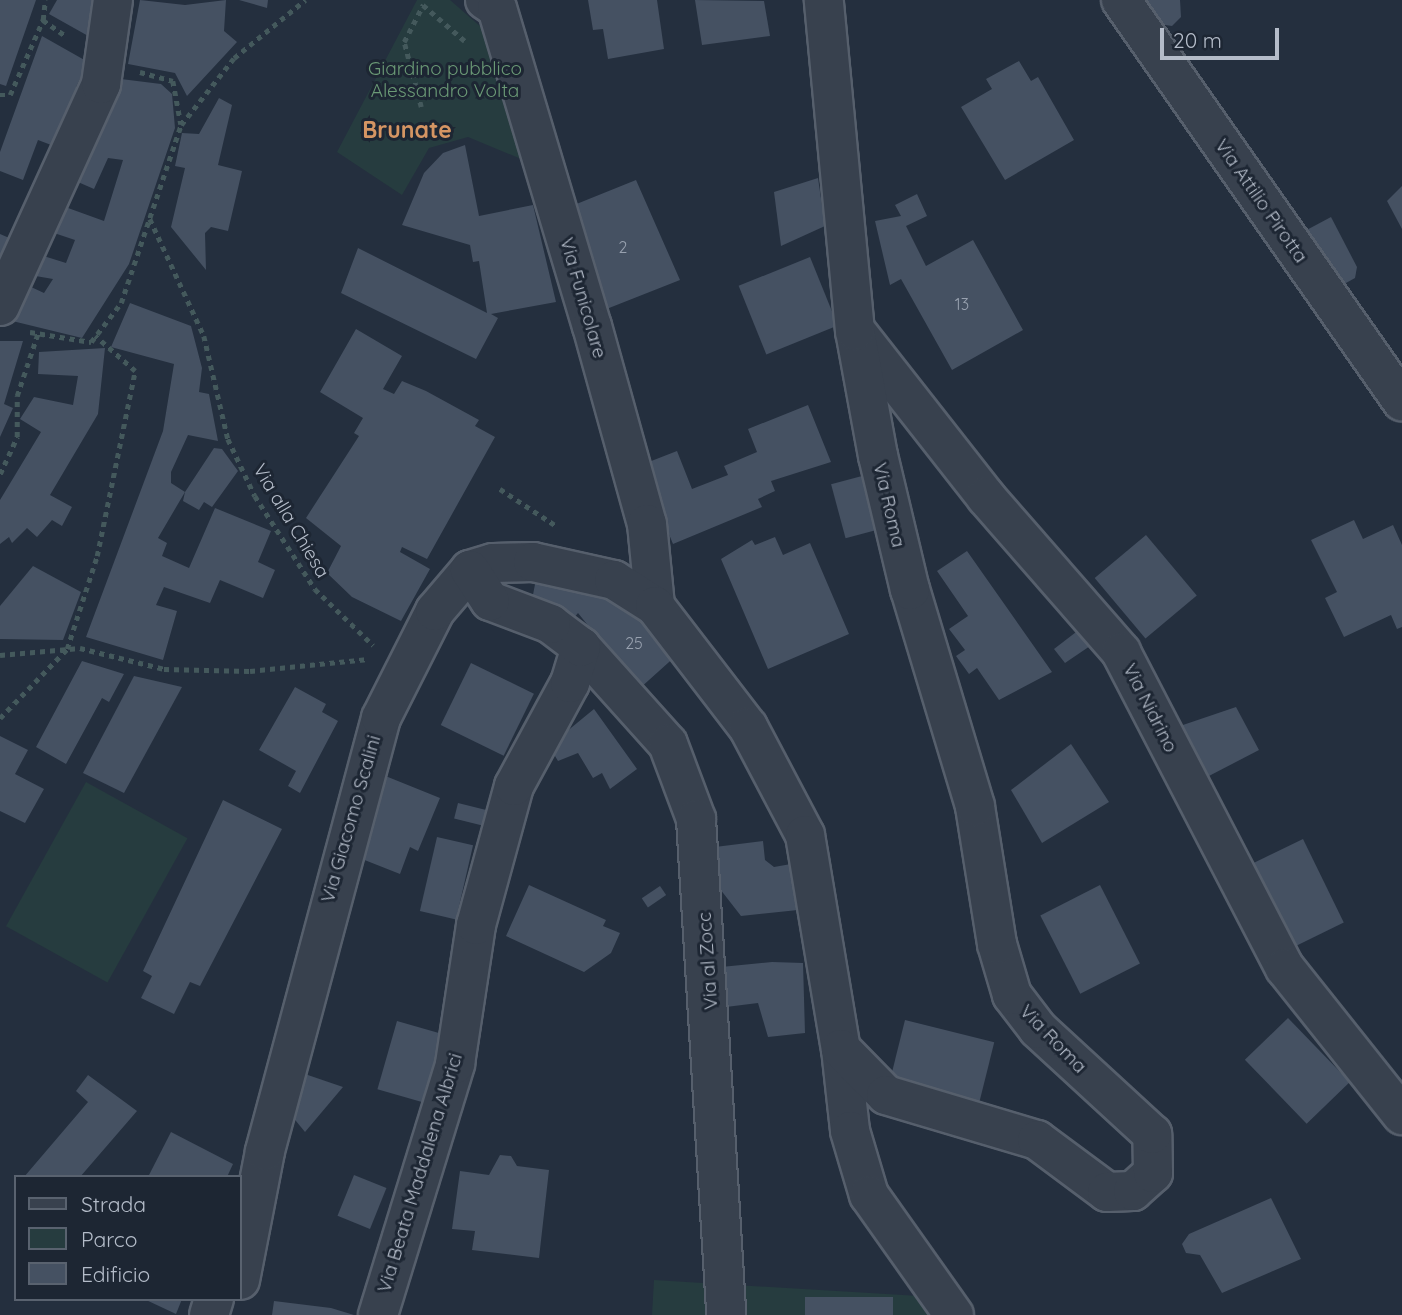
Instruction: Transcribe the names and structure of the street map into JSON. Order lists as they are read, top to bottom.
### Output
{
  "streets": {
    "street": [
      "Via Attilio Pirotta",
      "Via Funicolare",
      "Via Roma",
      "Via Nidrino",
      "Via Giacomo Scalini",
      "Via al Zocc",
      "Via Beata Maddalena Albrici"
    ],
    "path": ["Via alla Chiesa"]
  },
  "crossings": [
    ["Via Roma", "Via Nidrino"],
    ["Via al Zocc", "Via Beata Maddalena Albrici"]
  ],
  "districts": ["Brunate"],
  "parks": ["Giardino pubblico Alessandro Volta"],
  "house_numbers": ["2", "13", "25"],
  "legend": ["Strada", "Parco", "Edificio"],
  "scale_bar": "20 m"
}
